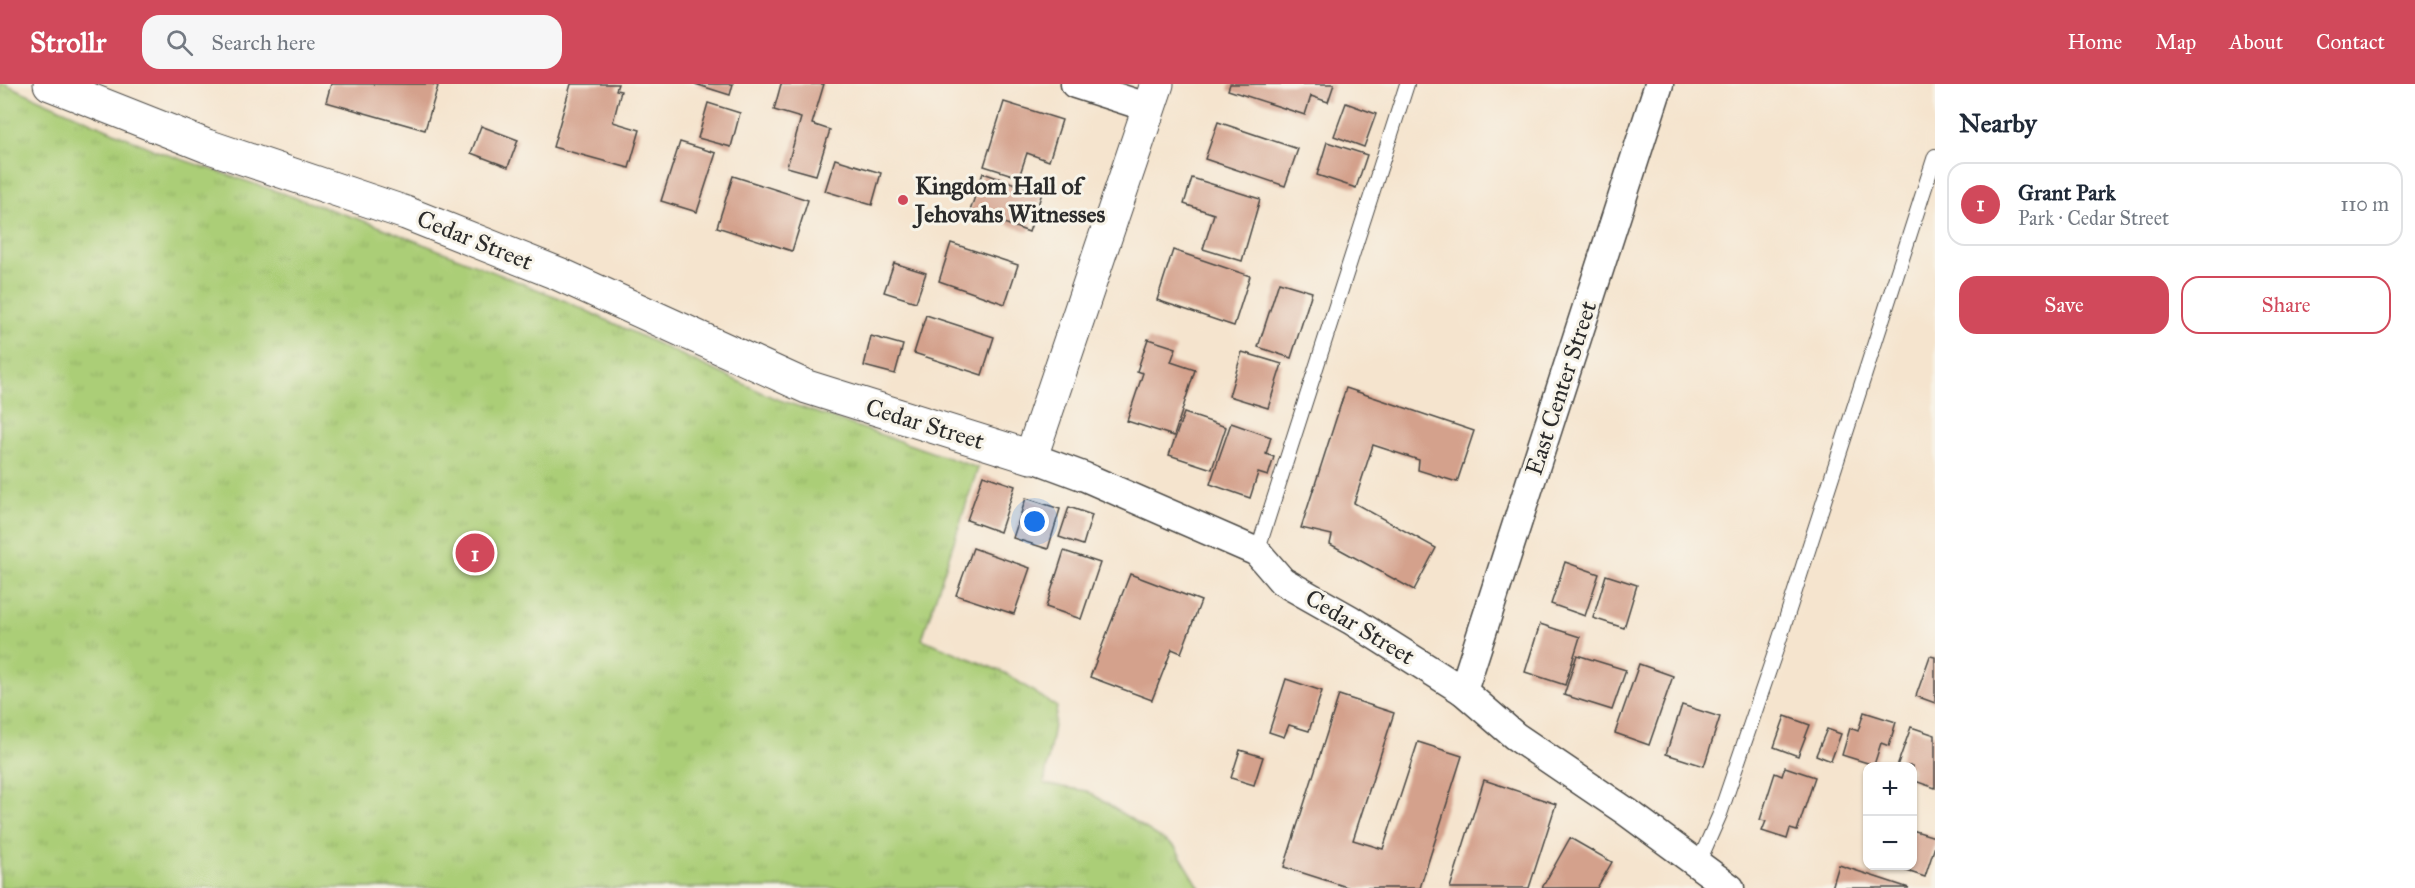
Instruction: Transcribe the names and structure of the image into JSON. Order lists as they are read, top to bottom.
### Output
{
  "streets": {
    "main road": ["Cedar Street"],
    "street": ["East Center Street"]
  },
  "crossings": [
    ["Cedar Street", "East Center Street"]
  ],
  "places": ["Kingdom Hall of Jehovahs Witnesses"],
  "page": {
    "header": "Strollr",
    "search": "Search here",
    "nav": [
      "Home",
      "Map",
      "About",
      "Contact"
    ],
    "heading": "Nearby",
    "list": [
      {
        "mark": "1",
        "name": "Grant Park",
        "note": "Park · Cedar Street",
        "value": "110 m"
      }
    ],
    "buttons": ["Save", "Share"],
    "pins": "1",
    "map_buttons": ["+", "−"]
  }
}
